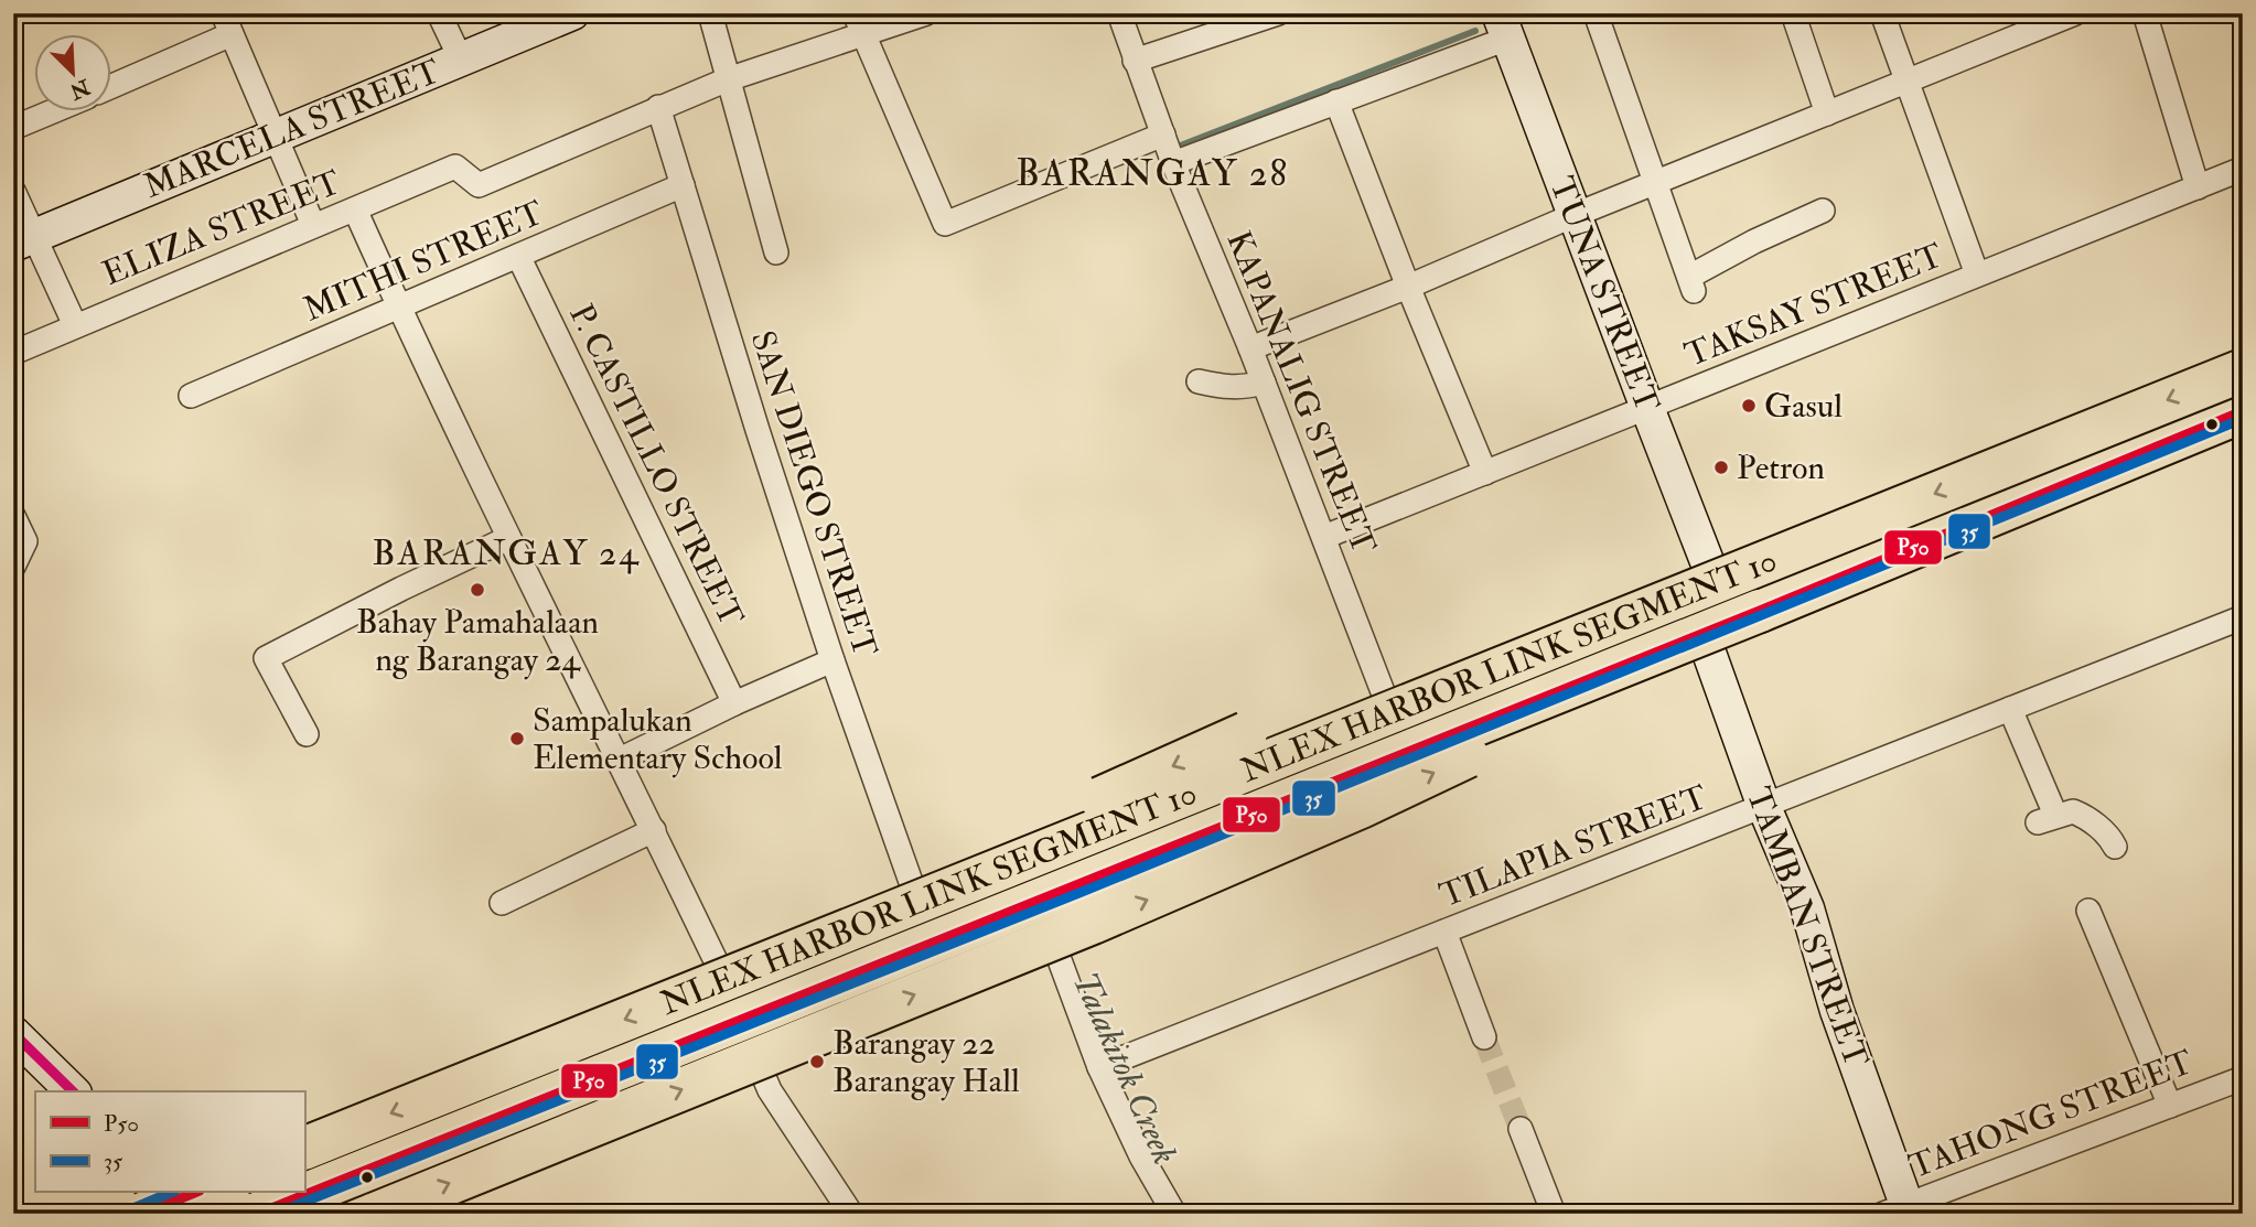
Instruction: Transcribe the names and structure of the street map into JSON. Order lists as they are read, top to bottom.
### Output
{
  "streets": {
    "highway": ["NLEX HARBOR LINK SEGMENT 10"],
    "street": [
      "MARCELA STREET",
      "ELIZA STREET",
      "MITHI STREET",
      "TUNA STREET",
      "TAKSAY STREET",
      "KAPANALIG STREET",
      "P. CASTILLO STREET",
      "SAN DIEGO STREET",
      "TILAPIA STREET",
      "TAMBAN STREET",
      "TAHONG STREET"
    ]
  },
  "crossings": [
    ["ELIZA STREET", "SAN DIEGO STREET"],
    ["MITHI STREET", "P. CASTILLO STREET"],
    ["MITHI STREET", "SAN DIEGO STREET"],
    ["TUNA STREET", "TAKSAY STREET"],
    ["TAKSAY STREET", "KAPANALIG STREET"],
    ["TILAPIA STREET", "TAMBAN STREET"],
    ["TAMBAN STREET", "TAHONG STREET"]
  ],
  "districts": ["BARANGAY 28", "BARANGAY 24"],
  "water": ["Talakitok Creek"],
  "places": [
    "Gasul",
    "Petron",
    "Bahay Pamahalaan ng Barangay 24",
    "Sampalukan Elementary School",
    "Barangay 22 Barangay Hall"
  ],
  "lines": ["transit line P50", "transit line 35"],
  "legend": ["P50", "35"],
  "north": "bottom right"
}
